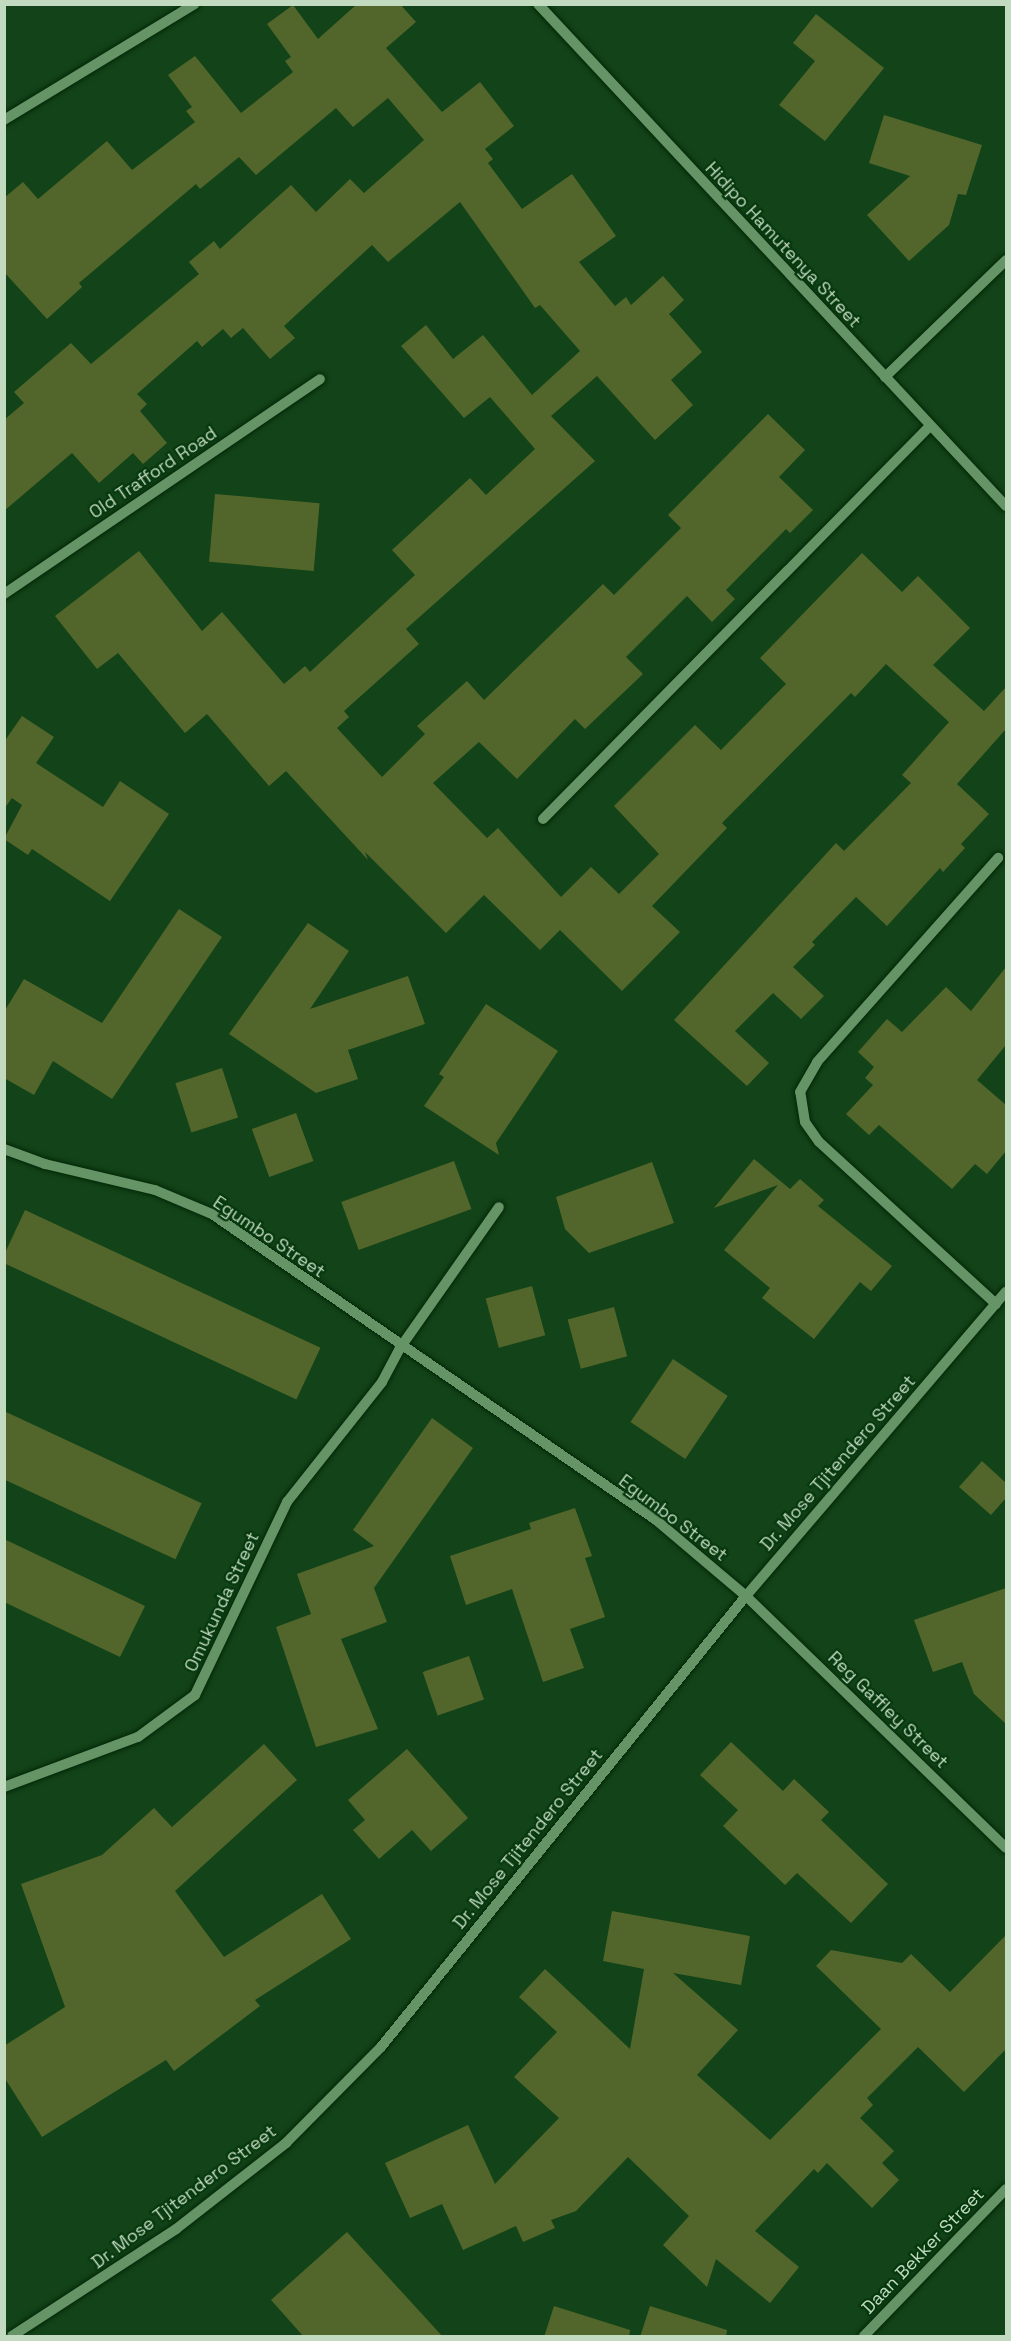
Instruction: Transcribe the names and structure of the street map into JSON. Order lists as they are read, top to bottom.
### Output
{
  "streets": {
    "street": [
      "Hidipo Hamutenya Street",
      "Old Trafford Road",
      "Egumbo Street",
      "Dr. Mose Tjitendero Street",
      "Omukunda Street",
      "Reg Gaffley Street",
      "Daan Bekker Street"
    ]
  },
  "crossings": [
    ["Egumbo Street", "Dr. Mose Tjitendero Street"],
    ["Egumbo Street", "Omukunda Street"],
    ["Egumbo Street", "Reg Gaffley Street"],
    ["Dr. Mose Tjitendero Street", "Reg Gaffley Street"]
  ]
}
